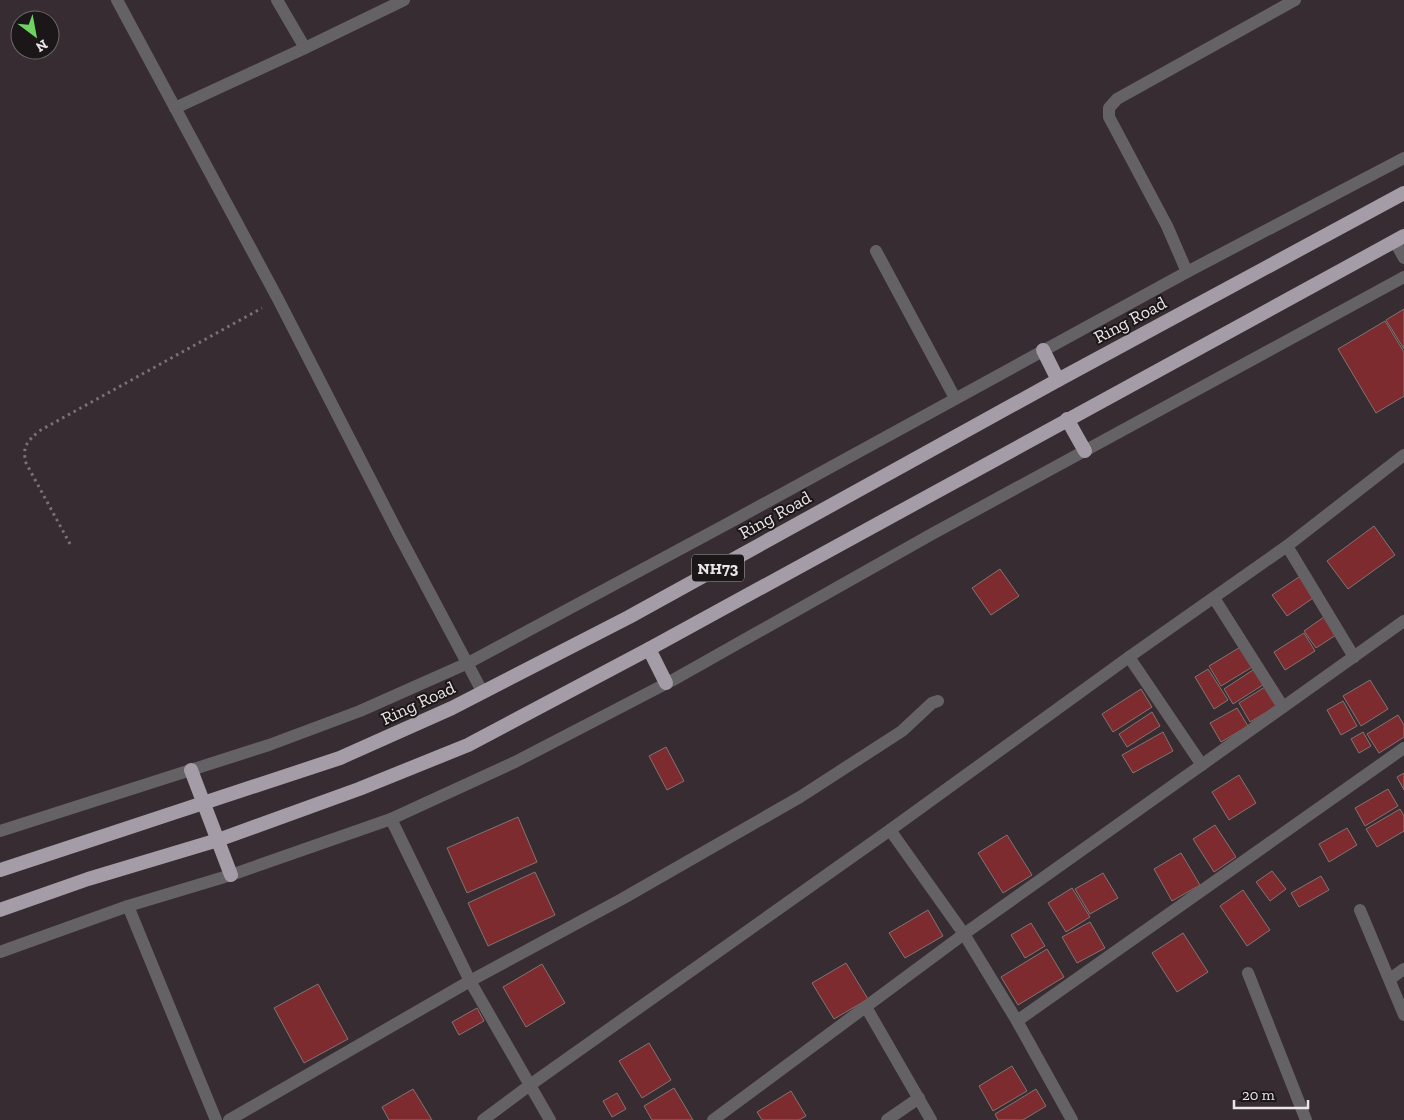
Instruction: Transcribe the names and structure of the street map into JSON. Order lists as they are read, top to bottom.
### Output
{
  "streets": {
    "highway": ["Ring Road", "NH73"]
  },
  "scale_bar": "20 m",
  "north": "bottom right"
}
